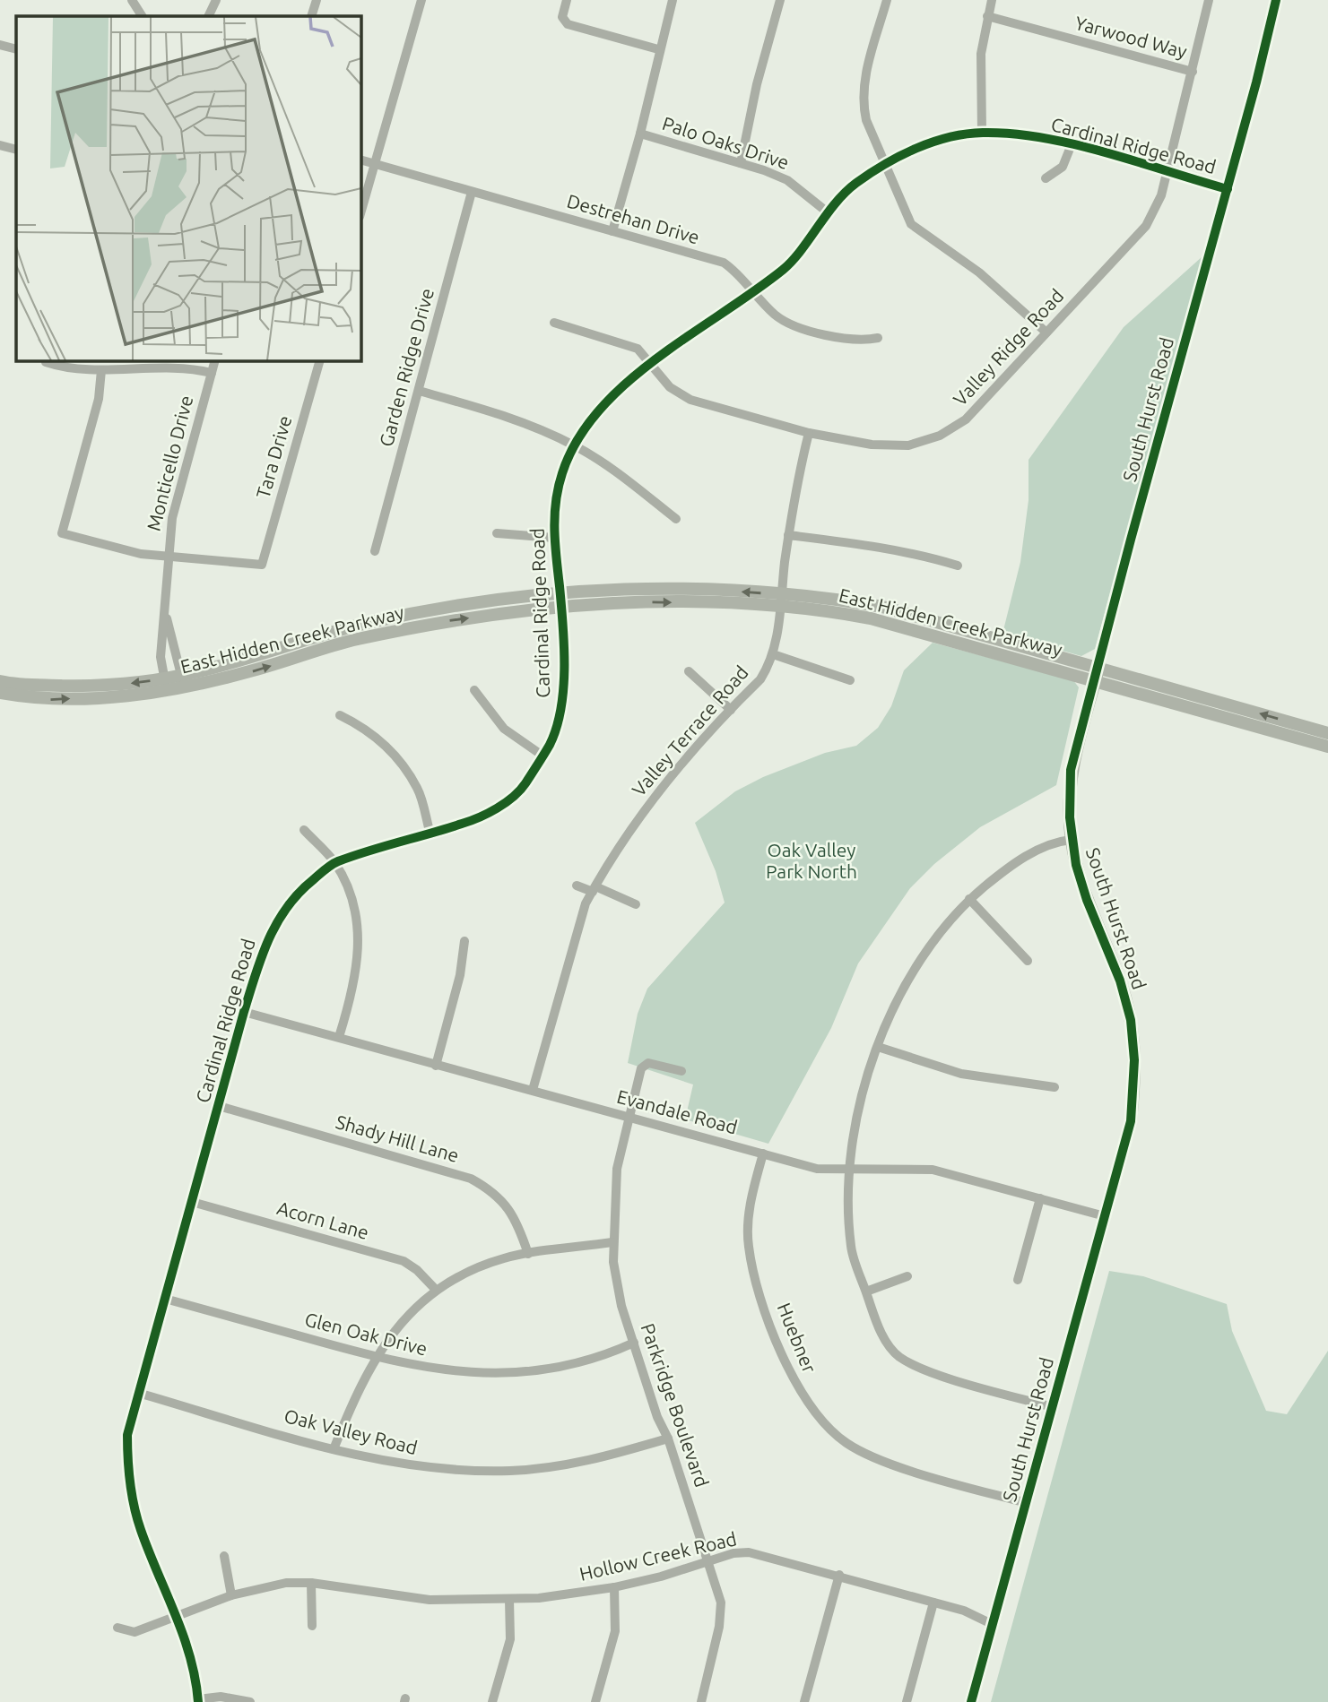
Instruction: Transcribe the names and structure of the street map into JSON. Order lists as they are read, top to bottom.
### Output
{
  "streets": {
    "main road": ["South Hurst Road", "East Hidden Creek Parkway"],
    "street": [
      "Yarwood Way",
      "Palo Oaks Drive",
      "Cardinal Ridge Road",
      "Destrehan Drive",
      "Valley Ridge Road",
      "Garden Ridge Drive",
      "Tara Drive",
      "Monticello Drive",
      "Valley Terrace Road",
      "Evandale Road",
      "Shady Hill Lane",
      "Acorn Lane",
      "Glen Oak Drive",
      "Huebner",
      "Parkridge Boulevard",
      "Oak Valley Road",
      "Hollow Creek Road"
    ]
  },
  "crossings": [
    ["Yarwood Way", "Valley Ridge Road"],
    ["Palo Oaks Drive", "Cardinal Ridge Road"],
    ["Cardinal Ridge Road", "Destrehan Drive"],
    ["Cardinal Ridge Road", "Valley Ridge Road"],
    ["Cardinal Ridge Road", "South Hurst Road"],
    ["Cardinal Ridge Road", "East Hidden Creek Parkway"],
    ["Cardinal Ridge Road", "Evandale Road"],
    ["Cardinal Ridge Road", "Shady Hill Lane"],
    ["Cardinal Ridge Road", "Acorn Lane"],
    ["Cardinal Ridge Road", "Glen Oak Drive"],
    ["Cardinal Ridge Road", "Oak Valley Road"],
    ["Cardinal Ridge Road", "Hollow Creek Road"],
    ["Destrehan Drive", "Garden Ridge Drive"],
    ["Valley Ridge Road", "Valley Terrace Road"],
    ["South Hurst Road", "East Hidden Creek Parkway"],
    ["South Hurst Road", "Evandale Road"],
    ["South Hurst Road", "Huebner"],
    ["South Hurst Road", "Hollow Creek Road"],
    ["Tara Drive", "Monticello Drive"],
    ["Monticello Drive", "East Hidden Creek Parkway"],
    ["East Hidden Creek Parkway", "Valley Terrace Road"],
    ["Valley Terrace Road", "Evandale Road"],
    ["Evandale Road", "Huebner"],
    ["Evandale Road", "Parkridge Boulevard"],
    ["Glen Oak Drive", "Parkridge Boulevard"],
    ["Parkridge Boulevard", "Oak Valley Road"],
    ["Parkridge Boulevard", "Hollow Creek Road"]
  ],
  "parks": ["Oak Valley Park North"]
}
